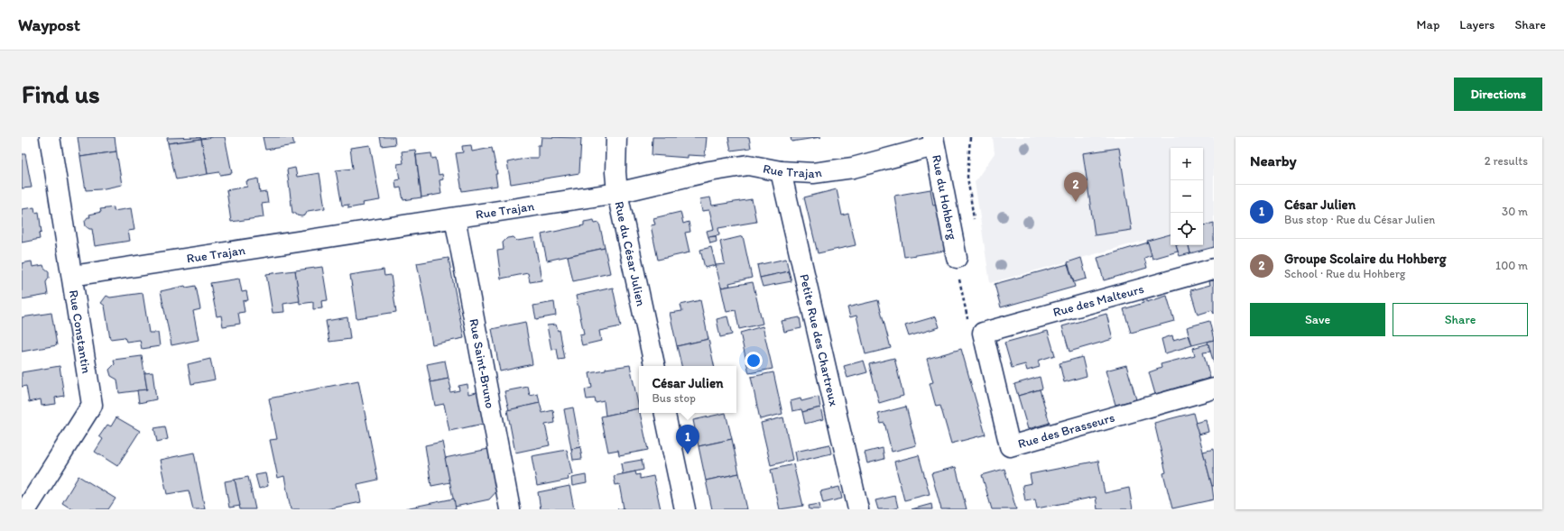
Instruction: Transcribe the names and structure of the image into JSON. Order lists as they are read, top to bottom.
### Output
{
  "streets": {
    "street": [
      "Rue Trajan",
      "Rue du Hohberg",
      "Rue du César Julien",
      "Rue des Malteurs",
      "Rue Constantin",
      "Petite Rue des Chartreux",
      "Rue Saint-Bruno",
      "Rue des Brasseurs"
    ]
  },
  "crossings": [
    ["Rue Trajan", "Rue du Hohberg"],
    ["Rue Trajan", "Rue du César Julien"],
    ["Rue Trajan", "Rue Constantin"],
    ["Rue Trajan", "Petite Rue des Chartreux"],
    ["Rue Trajan", "Rue Saint-Bruno"],
    ["Rue des Malteurs", "Rue des Brasseurs"]
  ],
  "page": {
    "header": "Waypost",
    "nav": ["Map", "Layers", "Share"],
    "buttons": [
      "Directions",
      ["Save", "Share"]
    ],
    "title": "Find us",
    "heading": ["Nearby", "2 results"],
    "map_buttons": ["+", "−"],
    "pins": ["2", "1"],
    "list": [
      {
        "mark": "1",
        "name": "César Julien",
        "note": "Bus stop · Rue du César Julien",
        "value": "30 m"
      },
      {
        "mark": "2",
        "name": "Groupe Scolaire du Hohberg",
        "note": "School · Rue du Hohberg",
        "value": "100 m"
      }
    ],
    "popup": ["César Julien", "Bus stop"]
  }
}
